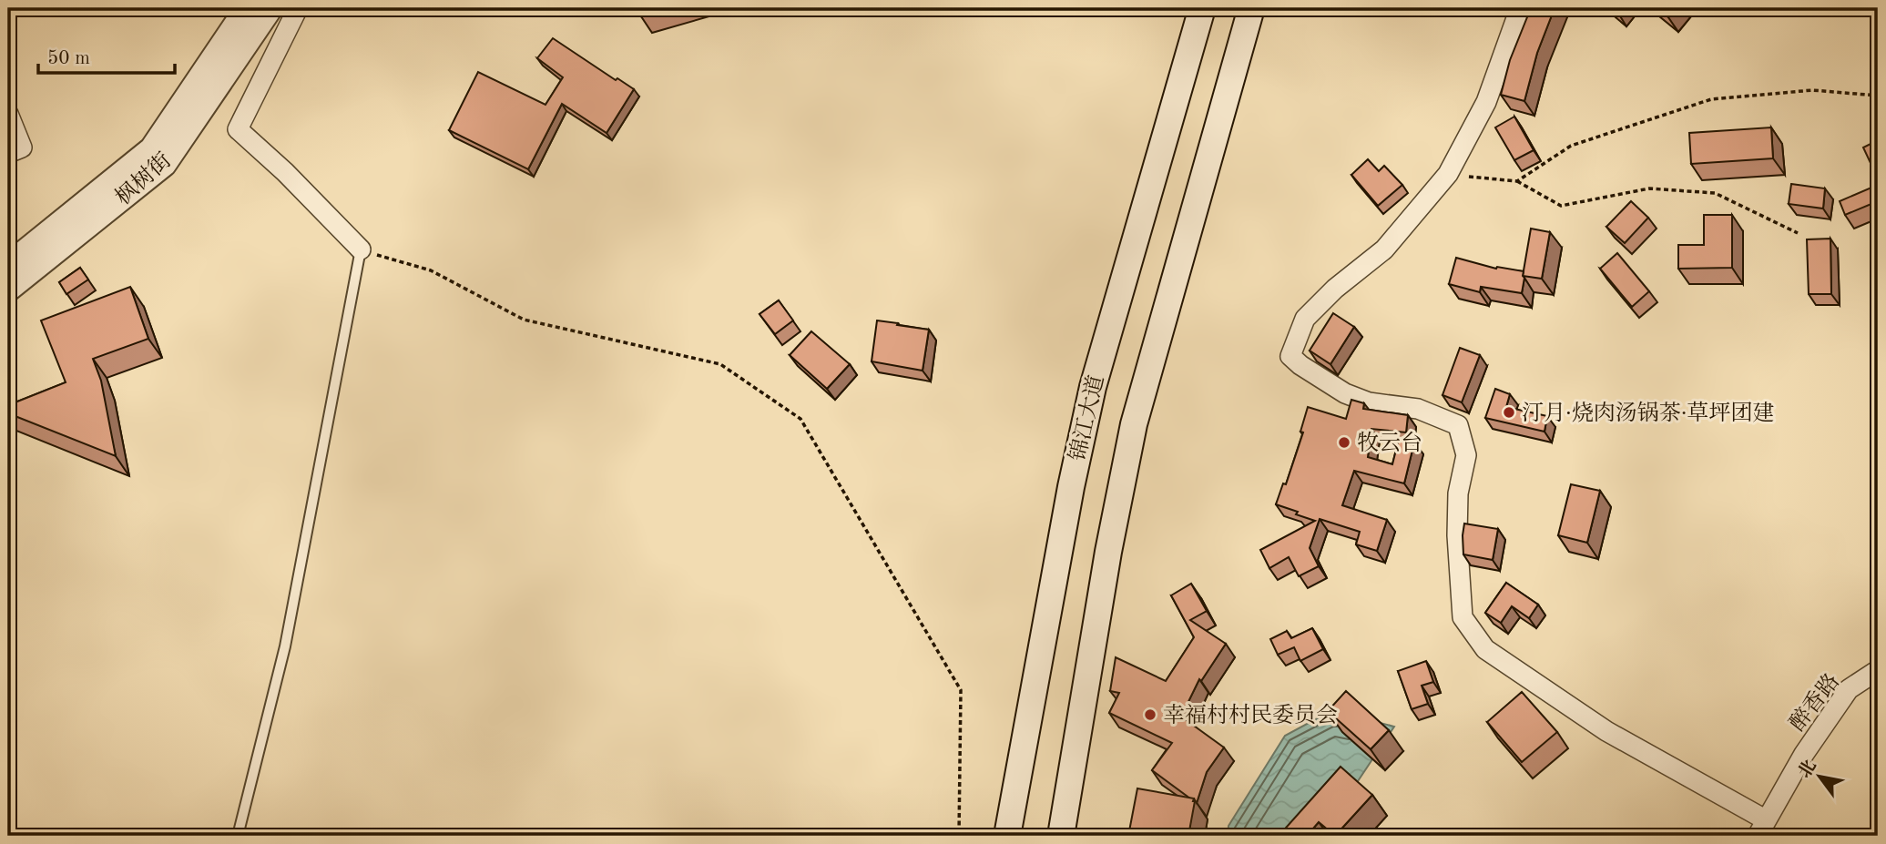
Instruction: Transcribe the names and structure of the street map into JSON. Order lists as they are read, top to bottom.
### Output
{
  "streets": {
    "main road": ["锦江大道"],
    "street": ["枫树街", "醉香路"]
  },
  "places": ["汀月·烧肉汤锅茶·草坪团建", "牧云台", "幸福村村民委员会"],
  "scale_bar": "50 m",
  "north": "top left"
}
